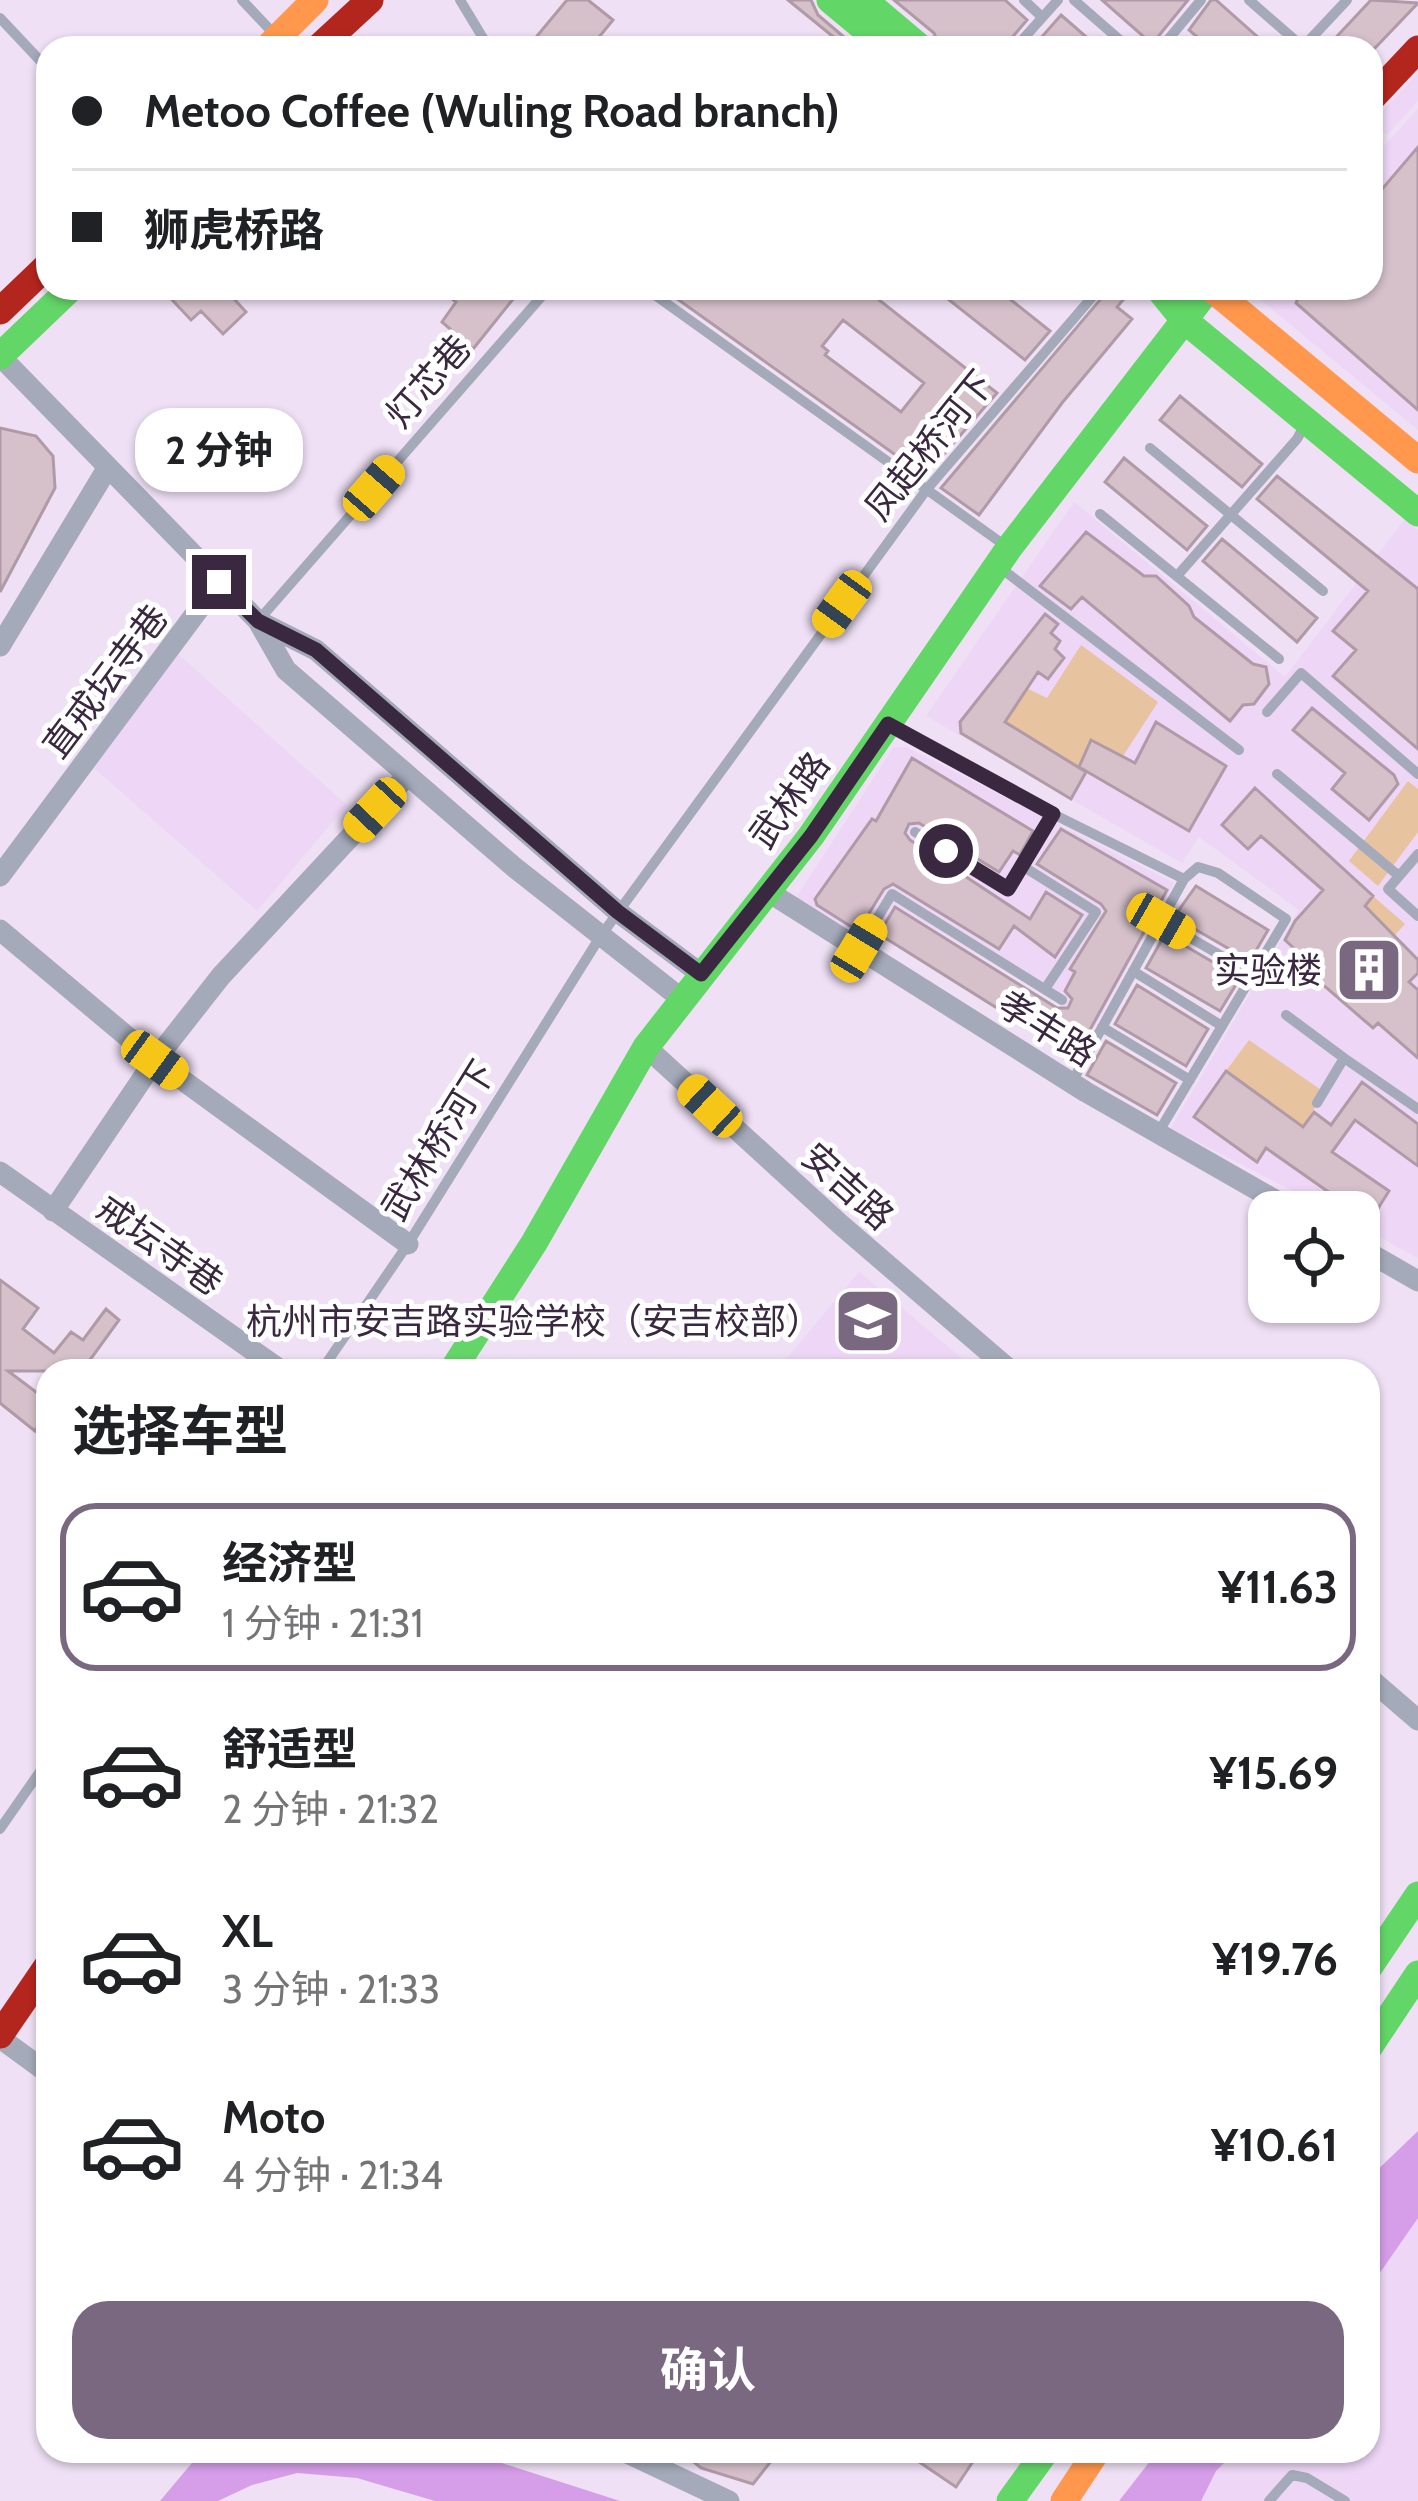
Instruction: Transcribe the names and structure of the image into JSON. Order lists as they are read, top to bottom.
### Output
{
  "streets": {
    "street": [
      "直戒坛寺巷",
      "武林路",
      "孝丰路",
      "安吉路",
      "戒坛寺巷"
    ],
    "lane": ["灯芯巷", "凤起桥河下", "武林桥河下"]
  },
  "crossings": [
    ["凤起桥河下", "武林桥河下"],
    ["武林路", "孝丰路"],
    ["武林路", "安吉路"]
  ],
  "places": {
    "building": ["实验楼"],
    "school or university": ["杭州市安吉路实验学校（安吉校部）"]
  },
  "page": {
    "banner": ["Metoo Coffee (Wuling Road branch)", "狮虎桥路"],
    "bubble": "2 分钟",
    "heading": "选择车型",
    "list": [
      {
        "name": "经济型",
        "note": "1 分钟 · 21:31",
        "value": "¥11.63"
      },
      {
        "name": "舒适型",
        "note": "2 分钟 · 21:32",
        "value": "¥15.69"
      },
      {
        "name": "XL",
        "note": "3 分钟 · 21:33",
        "value": "¥19.76"
      },
      {
        "name": "Moto",
        "note": "4 分钟 · 21:34",
        "value": "¥10.61"
      }
    ],
    "buttons": "确认"
  }
}
